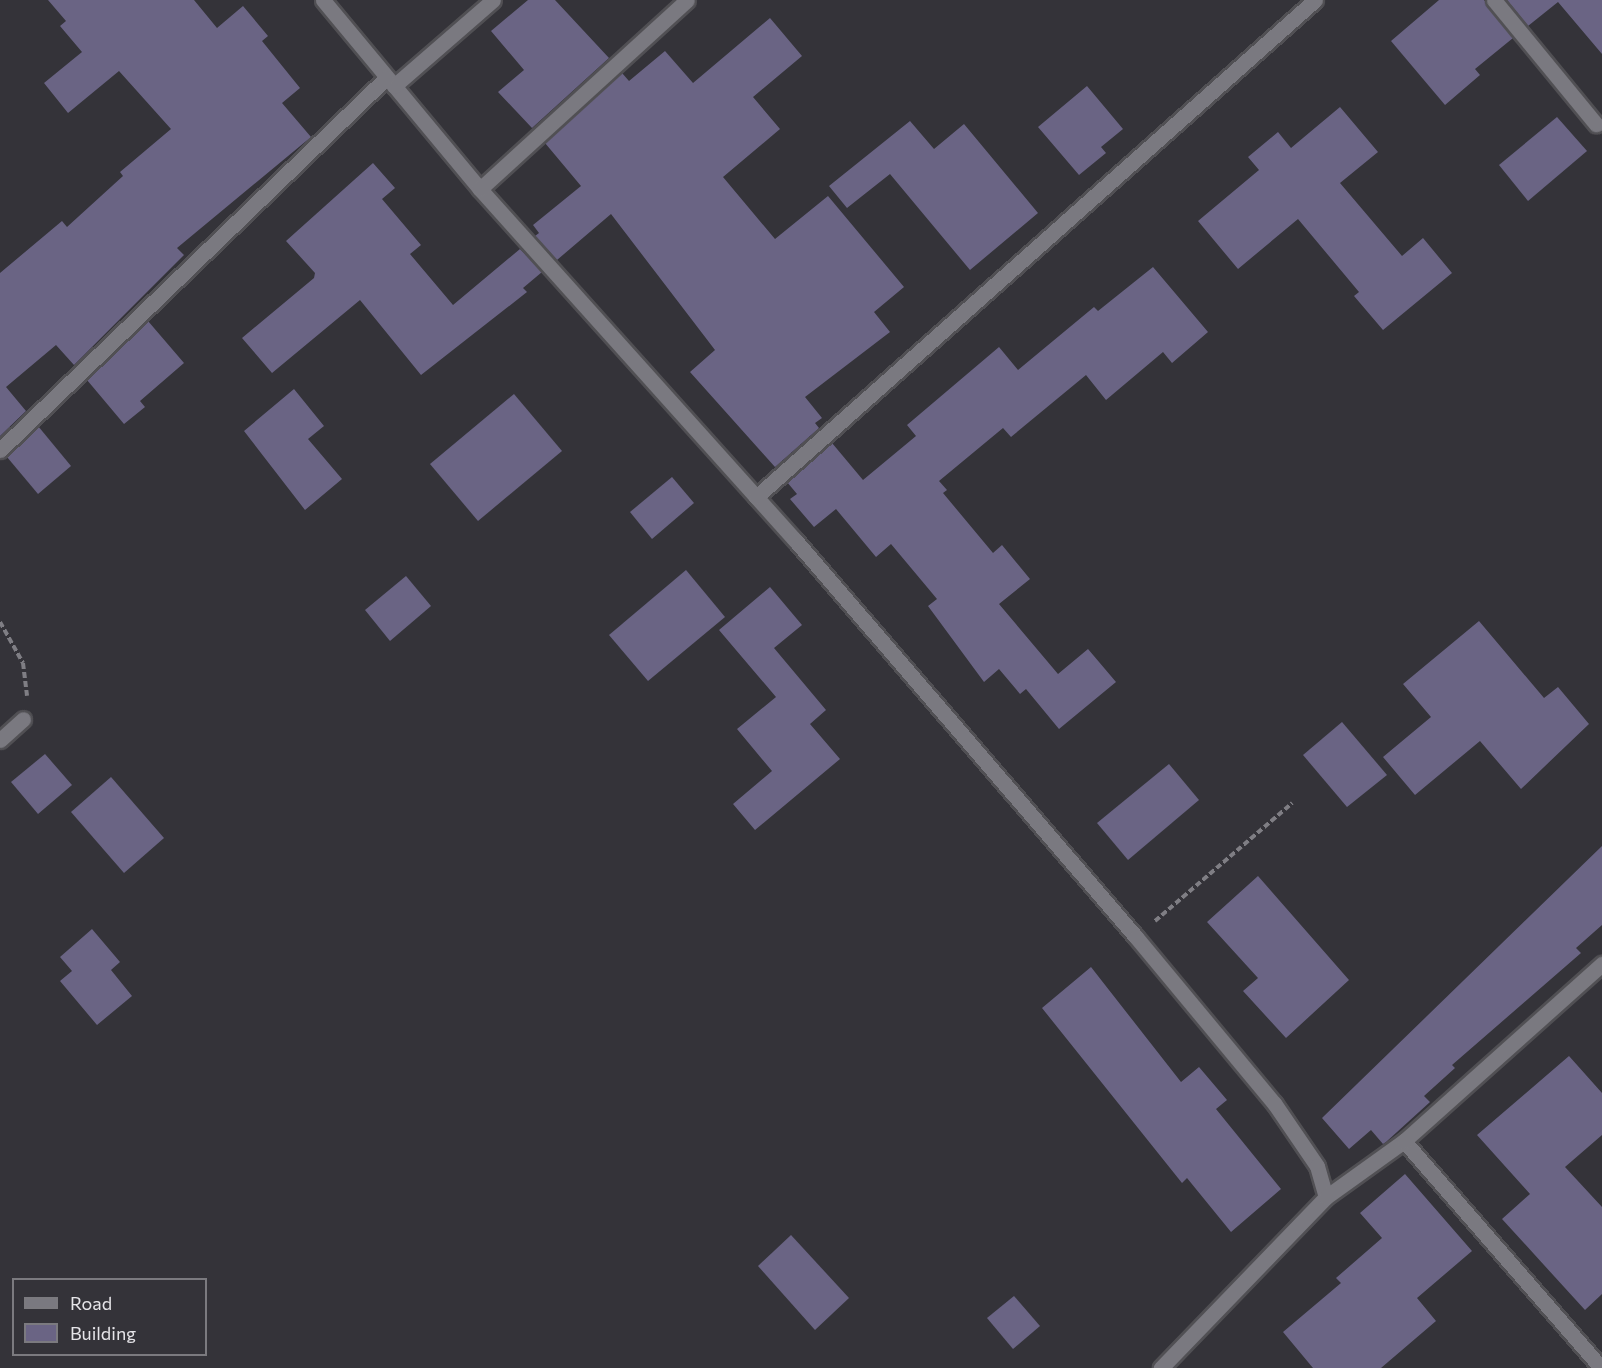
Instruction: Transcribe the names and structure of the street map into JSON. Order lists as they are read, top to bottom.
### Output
{
  "legend": ["Road", "Building"]
}
